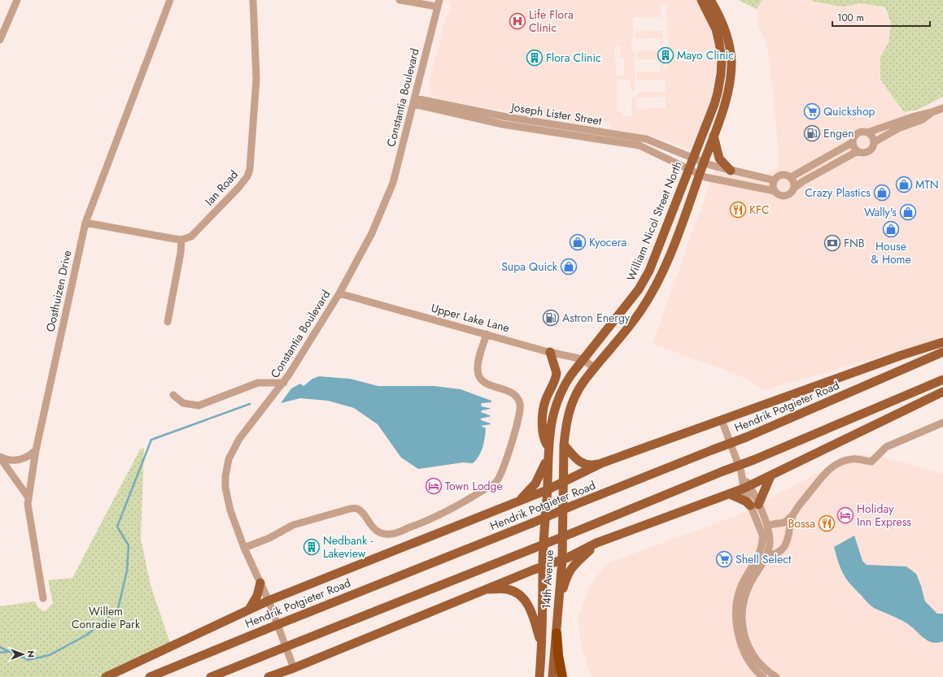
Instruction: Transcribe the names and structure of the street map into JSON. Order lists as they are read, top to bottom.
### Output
{
  "streets": {
    "main road": ["William Nicol Street North", "Hendrik Potgieter Road", "14th Avenue"],
    "street": [
      "Constantia Boulevard",
      "Joseph Lister Street",
      "Ian Road",
      "Oosthuizen Drive",
      "Upper Lake Lane"
    ]
  },
  "crossings": [
    ["Constantia Boulevard", "Joseph Lister Street"],
    ["Constantia Boulevard", "Upper Lake Lane"],
    ["Joseph Lister Street", "William Nicol Street North"],
    ["William Nicol Street North", "Upper Lake Lane"],
    ["William Nicol Street North", "14th Avenue"]
  ],
  "parks": ["Willem Conradie Park"],
  "places": {
    "hospital": ["Life Flora Clinic"],
    "building": ["Mayo Clinic", "Flora Clinic", "Nedbank - Lakeview"],
    "supermarket": ["Quickshop", "Shell Select"],
    "fuel station": ["Engen", "Astron Energy"],
    "shop": [
      "MTN",
      "Crazy Plastics",
      "Wally's",
      "House & Home",
      "Kyocera",
      "Supa Quick"
    ],
    "restaurant": ["KFC", "Bossa"],
    "bank": ["FNB"],
    "hotel": ["Town Lodge", "Holiday Inn Express"]
  },
  "scale_bar": "100 m",
  "north": "right"
}
